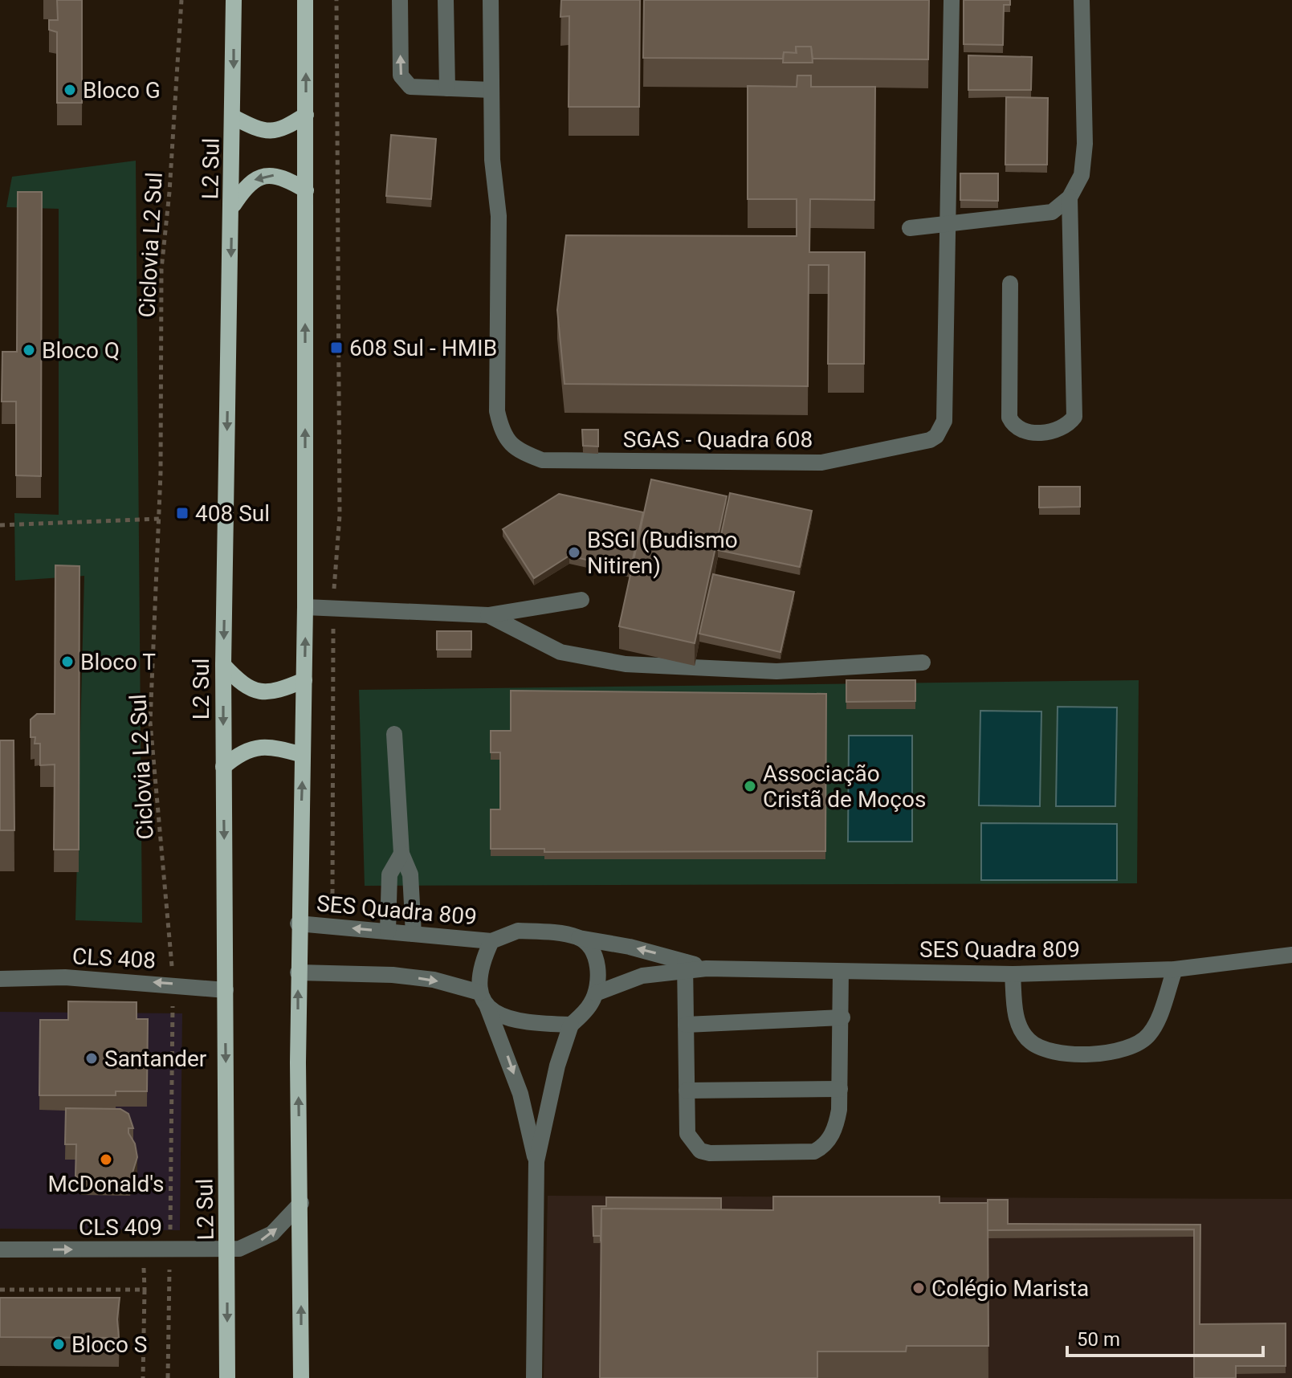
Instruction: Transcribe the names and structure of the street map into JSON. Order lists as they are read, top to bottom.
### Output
{
  "streets": {
    "main road": ["L2 Sul"],
    "street": [
      "SGAS - Quadra 608",
      "SES Quadra 809",
      "CLS 408",
      "CLS 409"
    ],
    "path": ["Ciclovia L2 Sul"]
  },
  "crossings": [
    ["L2 Sul", "CLS 408"],
    ["L2 Sul", "CLS 409"],
    ["Ciclovia L2 Sul", "CLS 408"],
    ["Ciclovia L2 Sul", "CLS 409"]
  ],
  "one_way": ["CLS 408", "CLS 409"],
  "places": {
    "other": [
      "Bloco G",
      "Bloco Q",
      "BSGI (Budismo Nitiren)",
      "Bloco T",
      "Associação Cristã de Moços",
      "Santander",
      "McDonald's",
      "Colégio Marista",
      "Bloco S"
    ],
    "transit": ["608 Sul - HMIB", "408 Sul"]
  },
  "scale_bar": "50 m"
}
